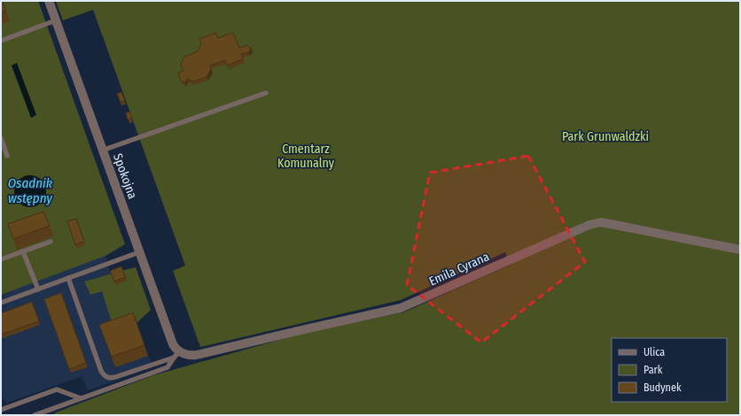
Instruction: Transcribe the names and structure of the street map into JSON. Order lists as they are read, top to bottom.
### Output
{
  "streets": {
    "street": ["Spokojna", "Emila Cyrana"]
  },
  "crossings": [
    ["Spokojna", "Emila Cyrana"]
  ],
  "water": ["Osadnik wstępny"],
  "parks": ["Park Grunwaldzki", "Cmentarz Komunalny"],
  "legend": ["Ulica", "Park", "Budynek"]
}
